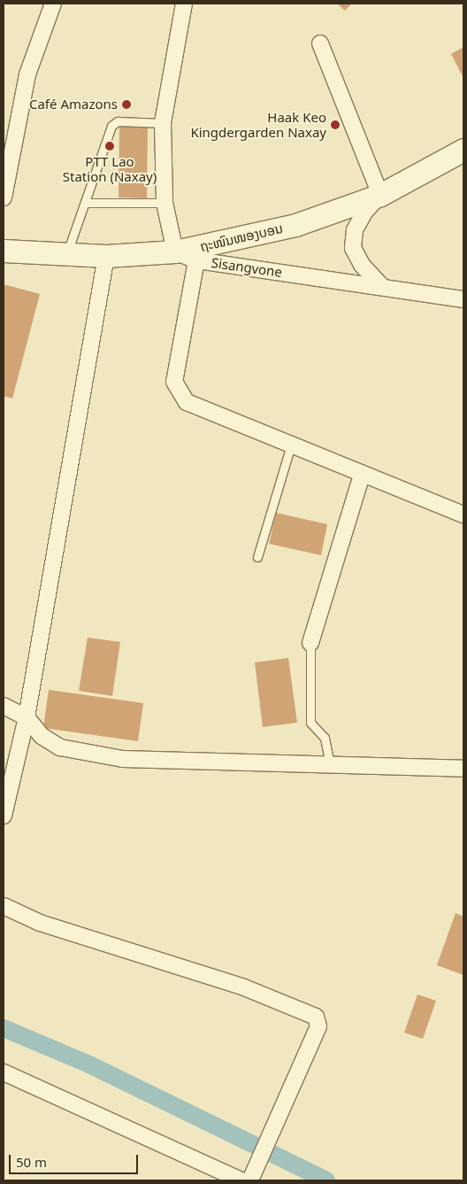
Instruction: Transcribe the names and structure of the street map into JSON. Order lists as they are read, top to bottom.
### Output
{
  "streets": {
    "street": ["ຖະໜົນໜອງບອນ", "Sisangvone"]
  },
  "crossings": [
    ["ຖະໜົນໜອງບອນ", "Sisangvone"]
  ],
  "places": ["Café Amazons", "Haak Keo Kingdergarden Naxay", "PTT Lao Station (Naxay)"],
  "scale_bar": "50 m"
}
